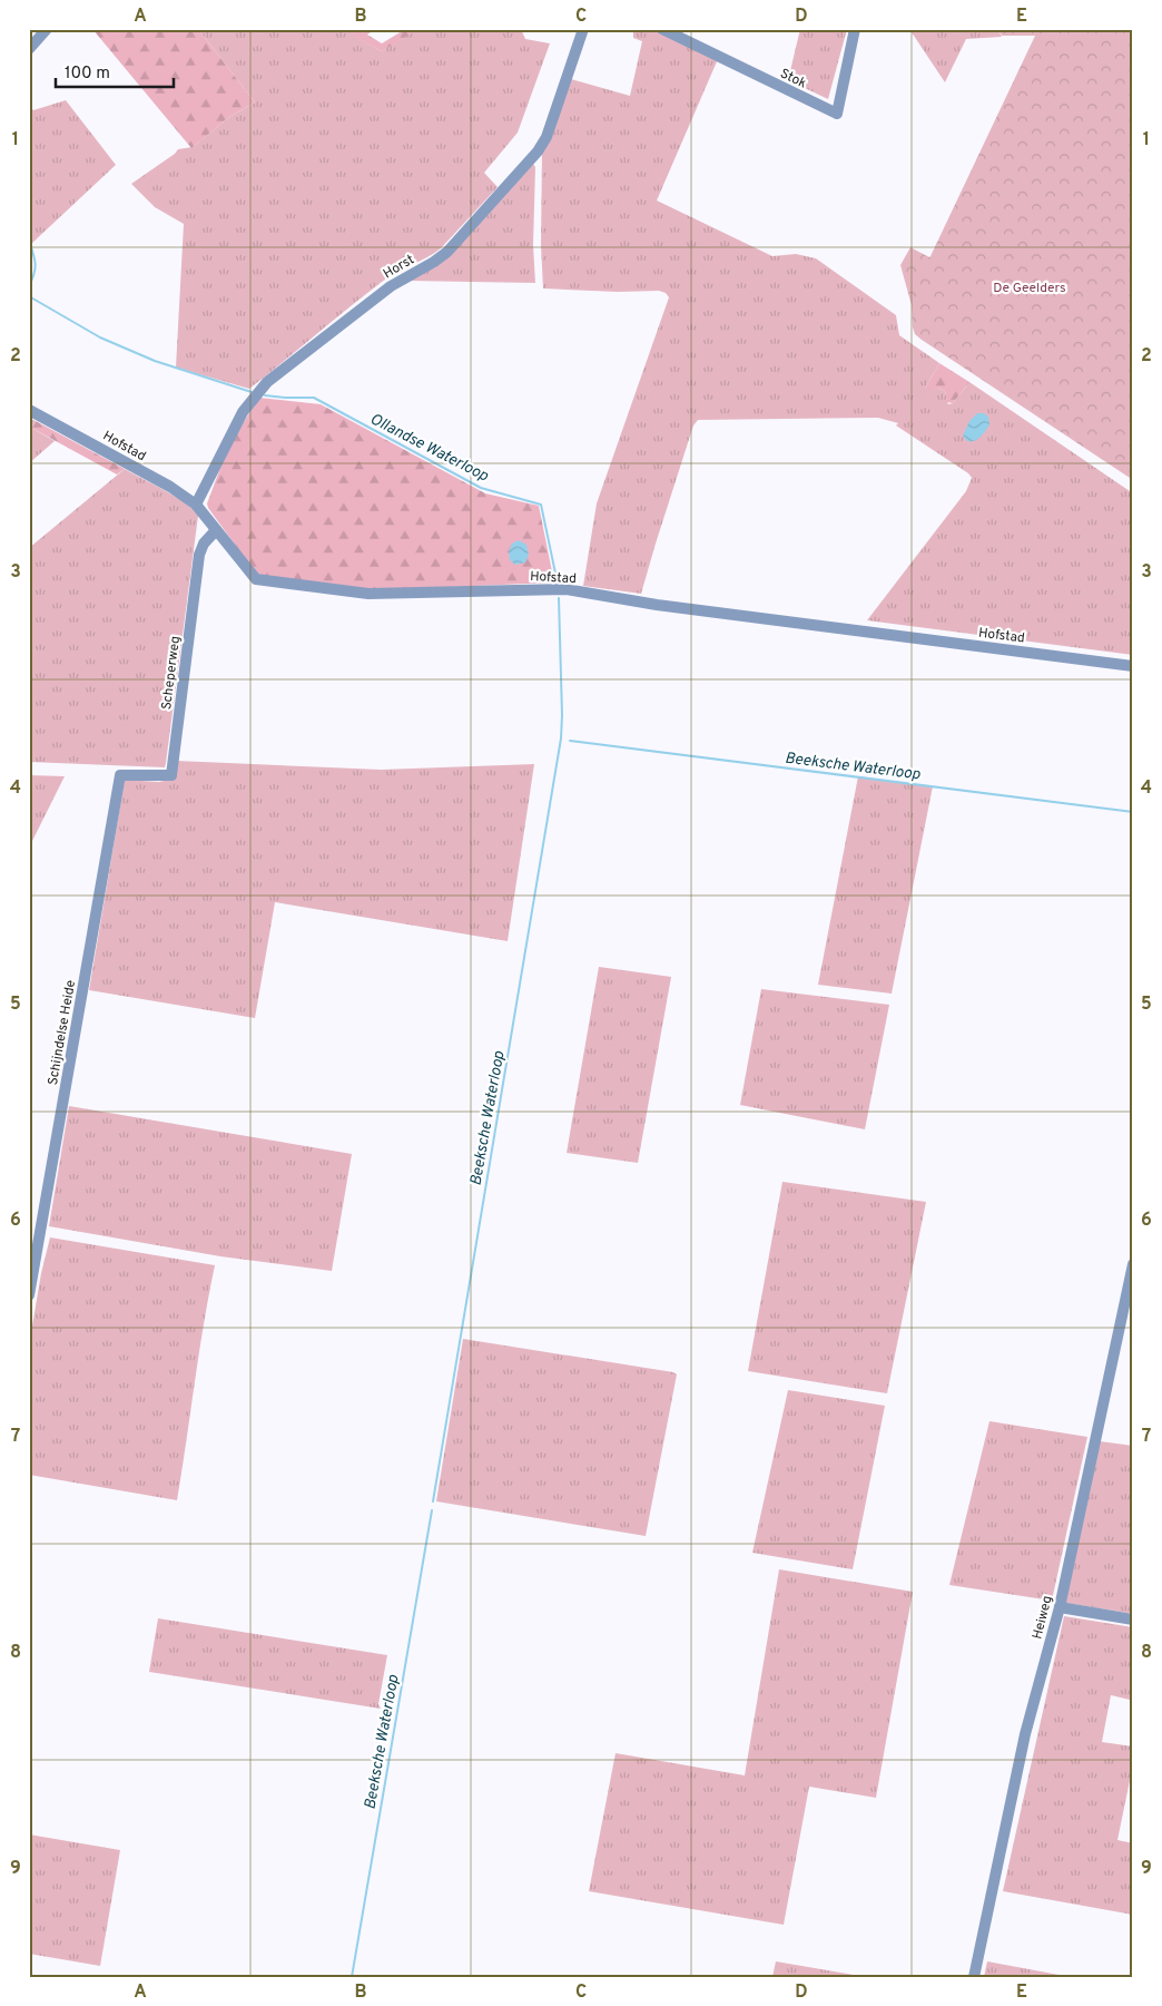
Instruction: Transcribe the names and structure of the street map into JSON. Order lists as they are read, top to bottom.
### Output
{
  "streets": {
    "street": [
      "Stok",
      "Horst",
      "Hofstad",
      "Scheperweg",
      "Schijndelse Heide",
      "Heiweg"
    ]
  },
  "crossings": [
    ["Horst", "Hofstad"],
    ["Hofstad", "Scheperweg"],
    ["Scheperweg", "Schijndelse Heide"]
  ],
  "water": ["Ollandse Waterloop", "Beeksche Waterloop"],
  "parks": ["De Geelders"],
  "scale_bar": "100 m",
  "grid": {
    "columns": [
      "A",
      "B",
      "C",
      "D",
      "E"
    ],
    "rows": [
      "1",
      "2",
      "3",
      "4",
      "5",
      "6",
      "7",
      "8",
      "9"
    ]
  }
}
